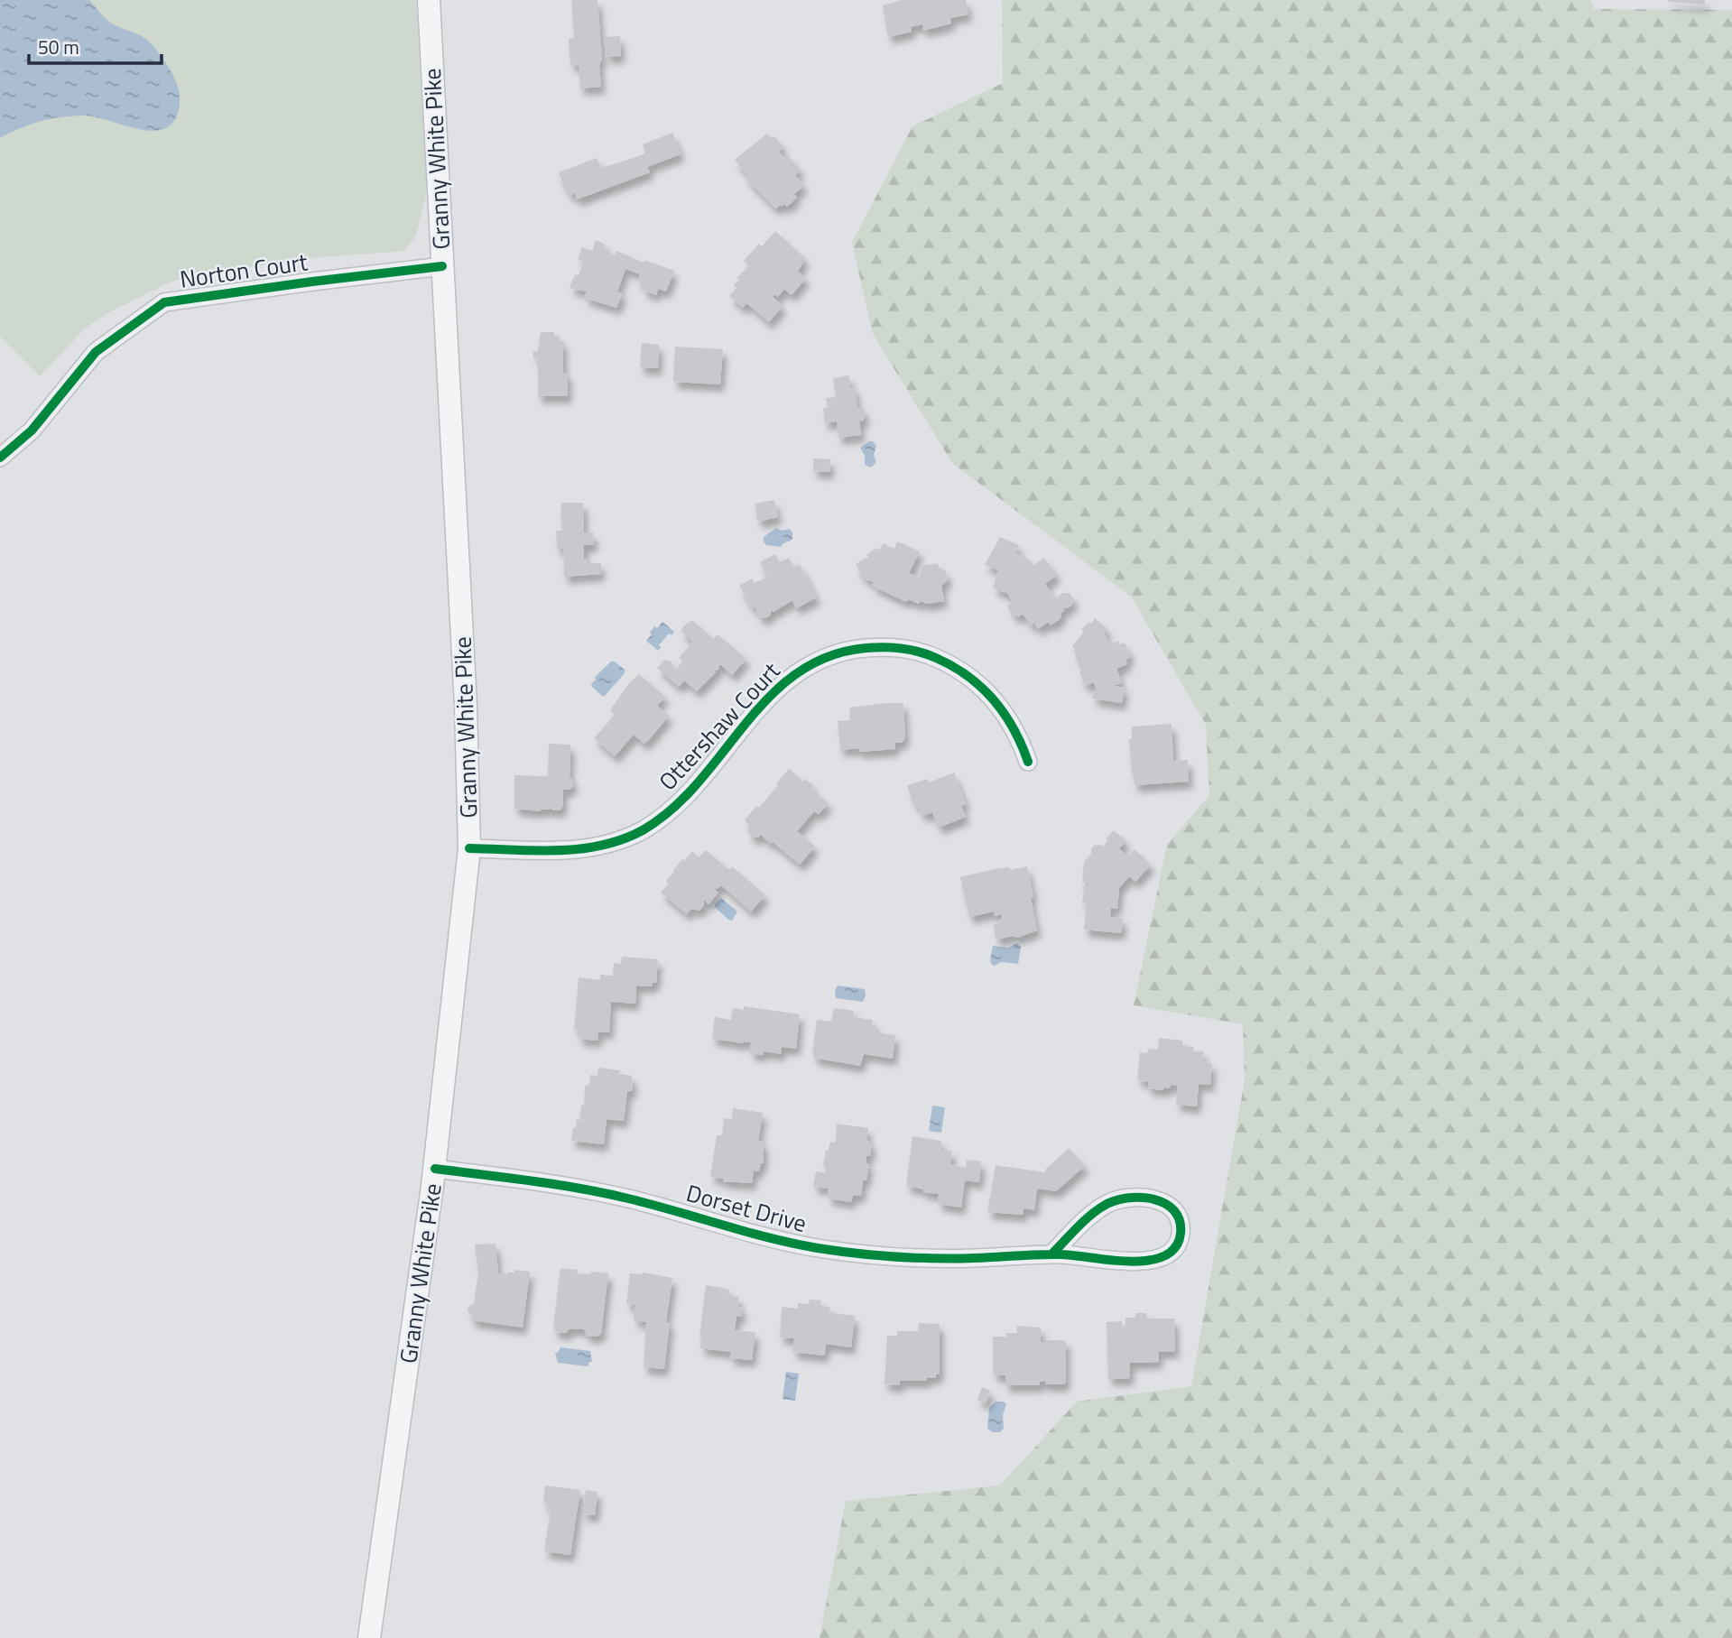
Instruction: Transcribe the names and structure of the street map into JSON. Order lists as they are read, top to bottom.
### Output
{
  "streets": {
    "main road": ["Granny White Pike"],
    "street": ["Norton Court", "Ottershaw Court", "Dorset Drive"]
  },
  "crossings": [
    ["Granny White Pike", "Norton Court"],
    ["Granny White Pike", "Ottershaw Court"],
    ["Granny White Pike", "Dorset Drive"]
  ],
  "scale_bar": "50 m"
}
